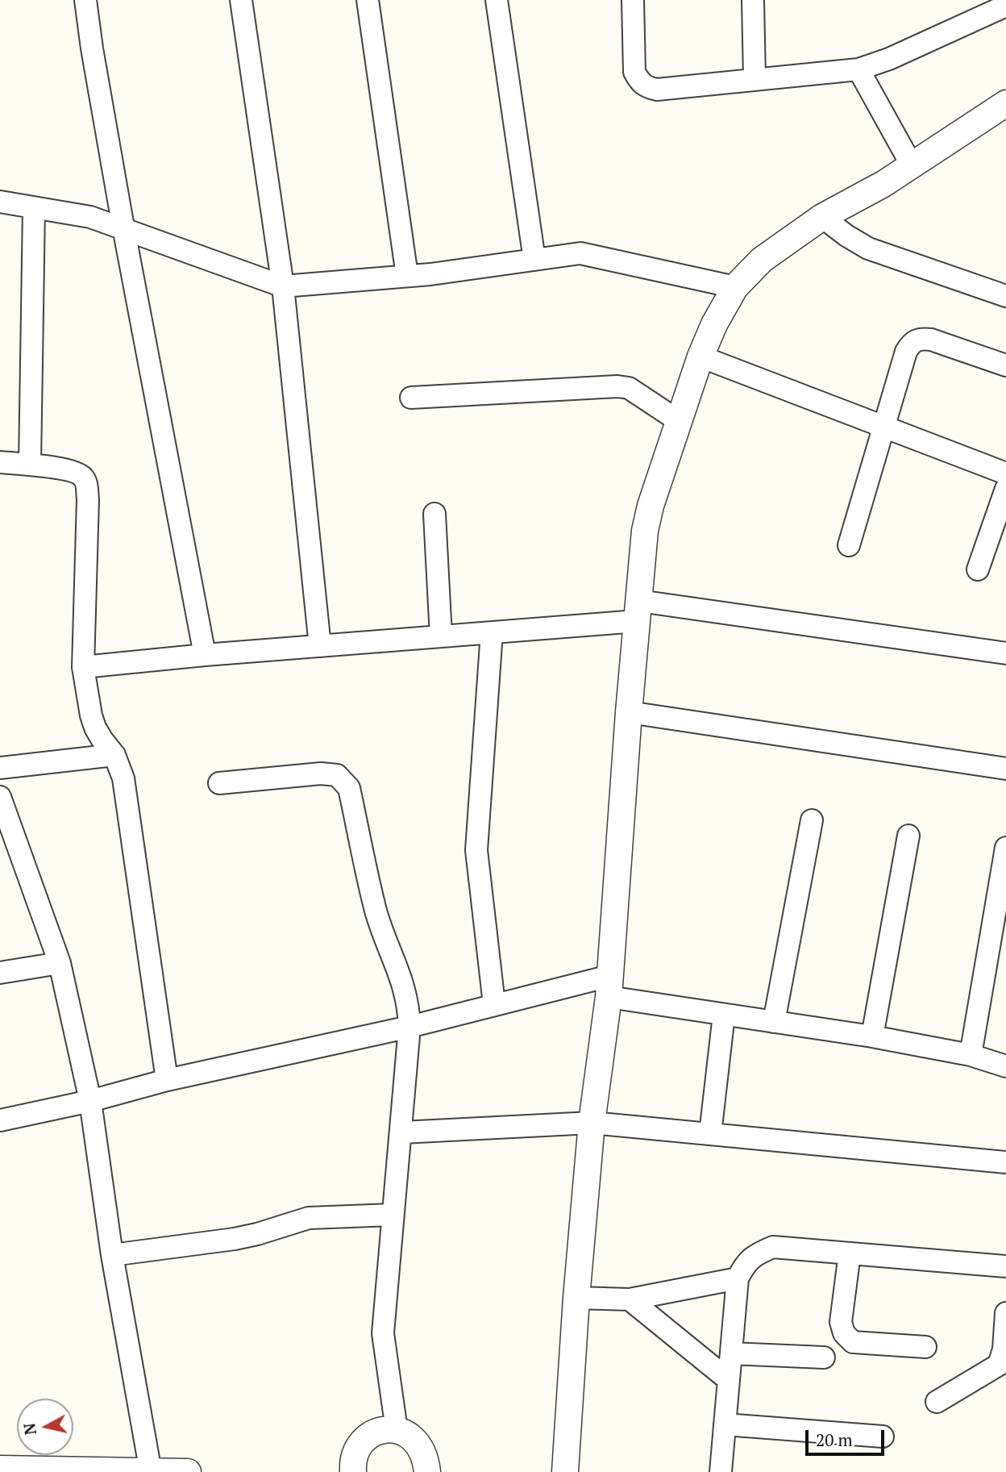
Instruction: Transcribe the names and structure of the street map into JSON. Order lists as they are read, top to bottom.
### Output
{
  "scale_bar": "20 m",
  "north": "left"
}
